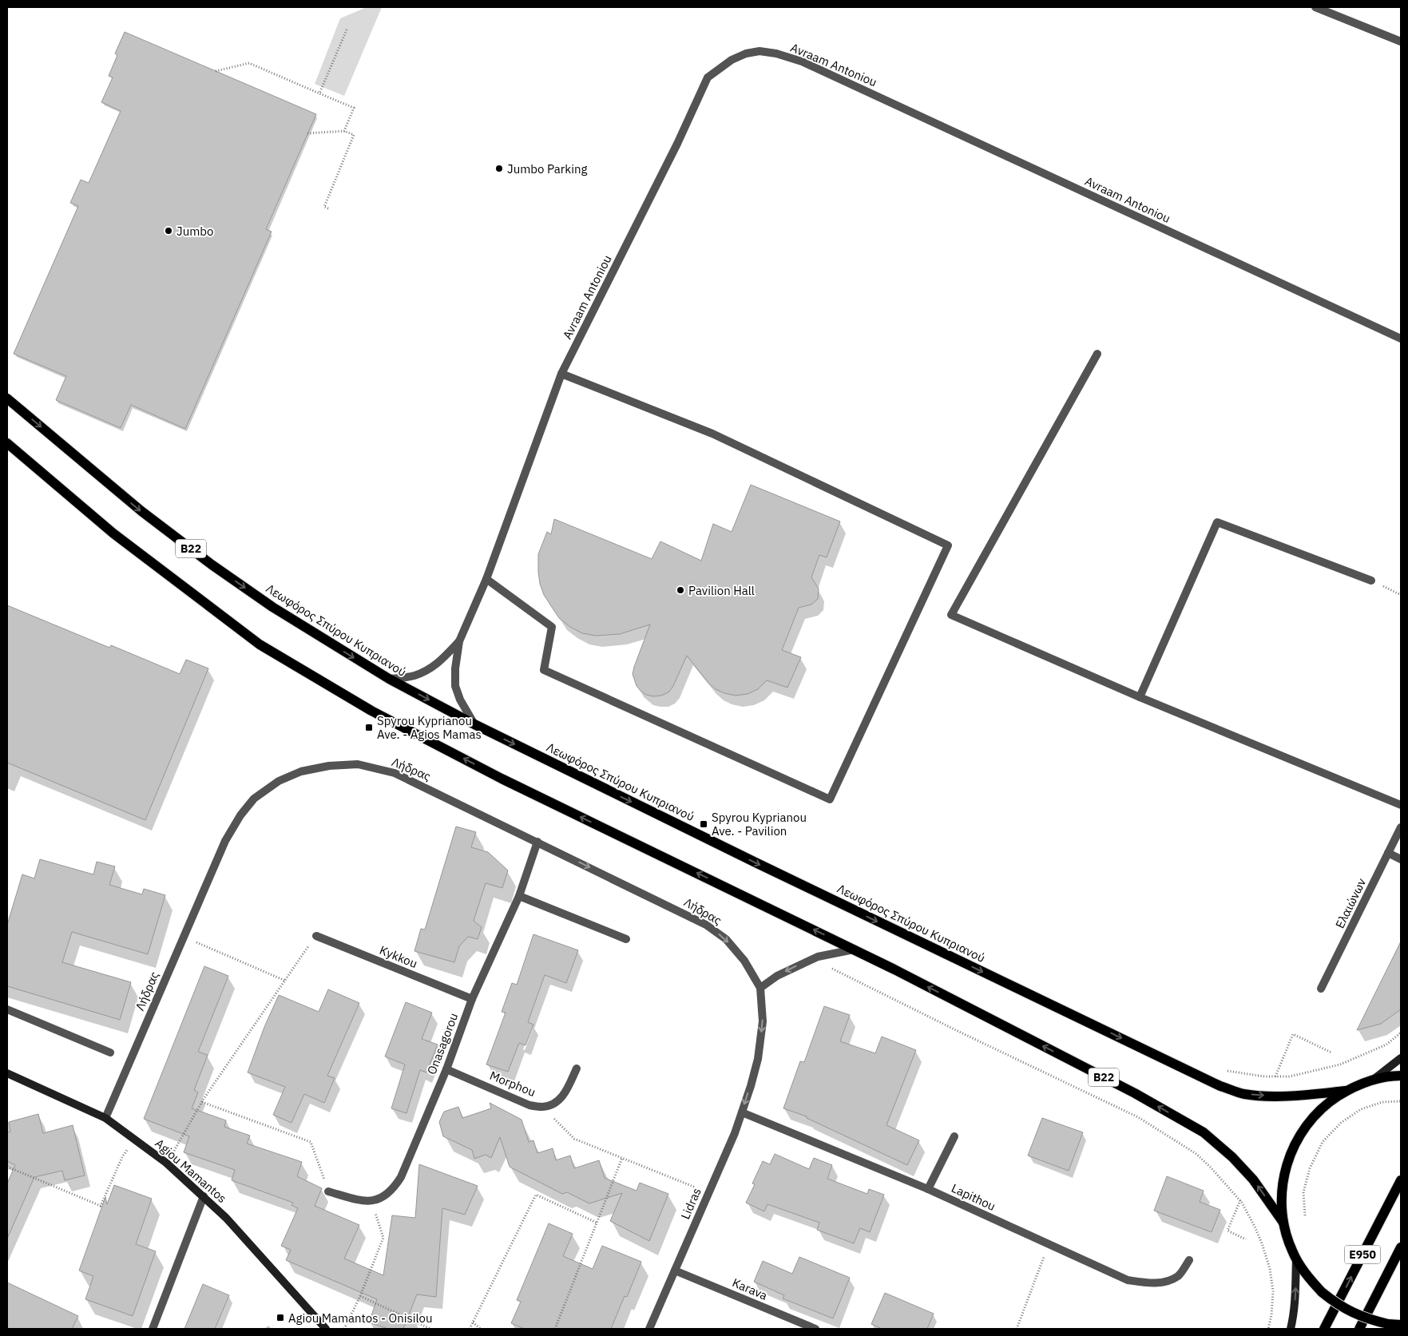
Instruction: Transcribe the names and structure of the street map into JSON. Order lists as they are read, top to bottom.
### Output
{
  "streets": {
    "main road": ["B22", "Λεωφόρος Σπύρου Κυπριανού", "E950"],
    "street": [
      "Avraam Antoniou",
      "Λήδρας",
      "Ελαιώνων",
      "Kykkou",
      "Onasagorou",
      "Morphou",
      "Agiou Mamantos",
      "Lapithou",
      "Lidras",
      "Karava"
    ]
  },
  "crossings": [
    ["Λήδρας", "Onasagorou"],
    ["Λήδρας", "Agiou Mamantos"],
    ["Λήδρας", "Lidras"],
    ["Kykkou", "Onasagorou"],
    ["Onasagorou", "Morphou"],
    ["Lapithou", "Lidras"],
    ["Lidras", "Karava"]
  ],
  "places": {
    "other": ["Jumbo Parking", "Jumbo", "Pavilion Hall"],
    "transit": ["Spyrou Kyprianou Ave. - Agios Mamas", "Spyrou Kyprianou Ave. - Pavilion", "Agiou Mamantos - Onisilou"]
  }
}
